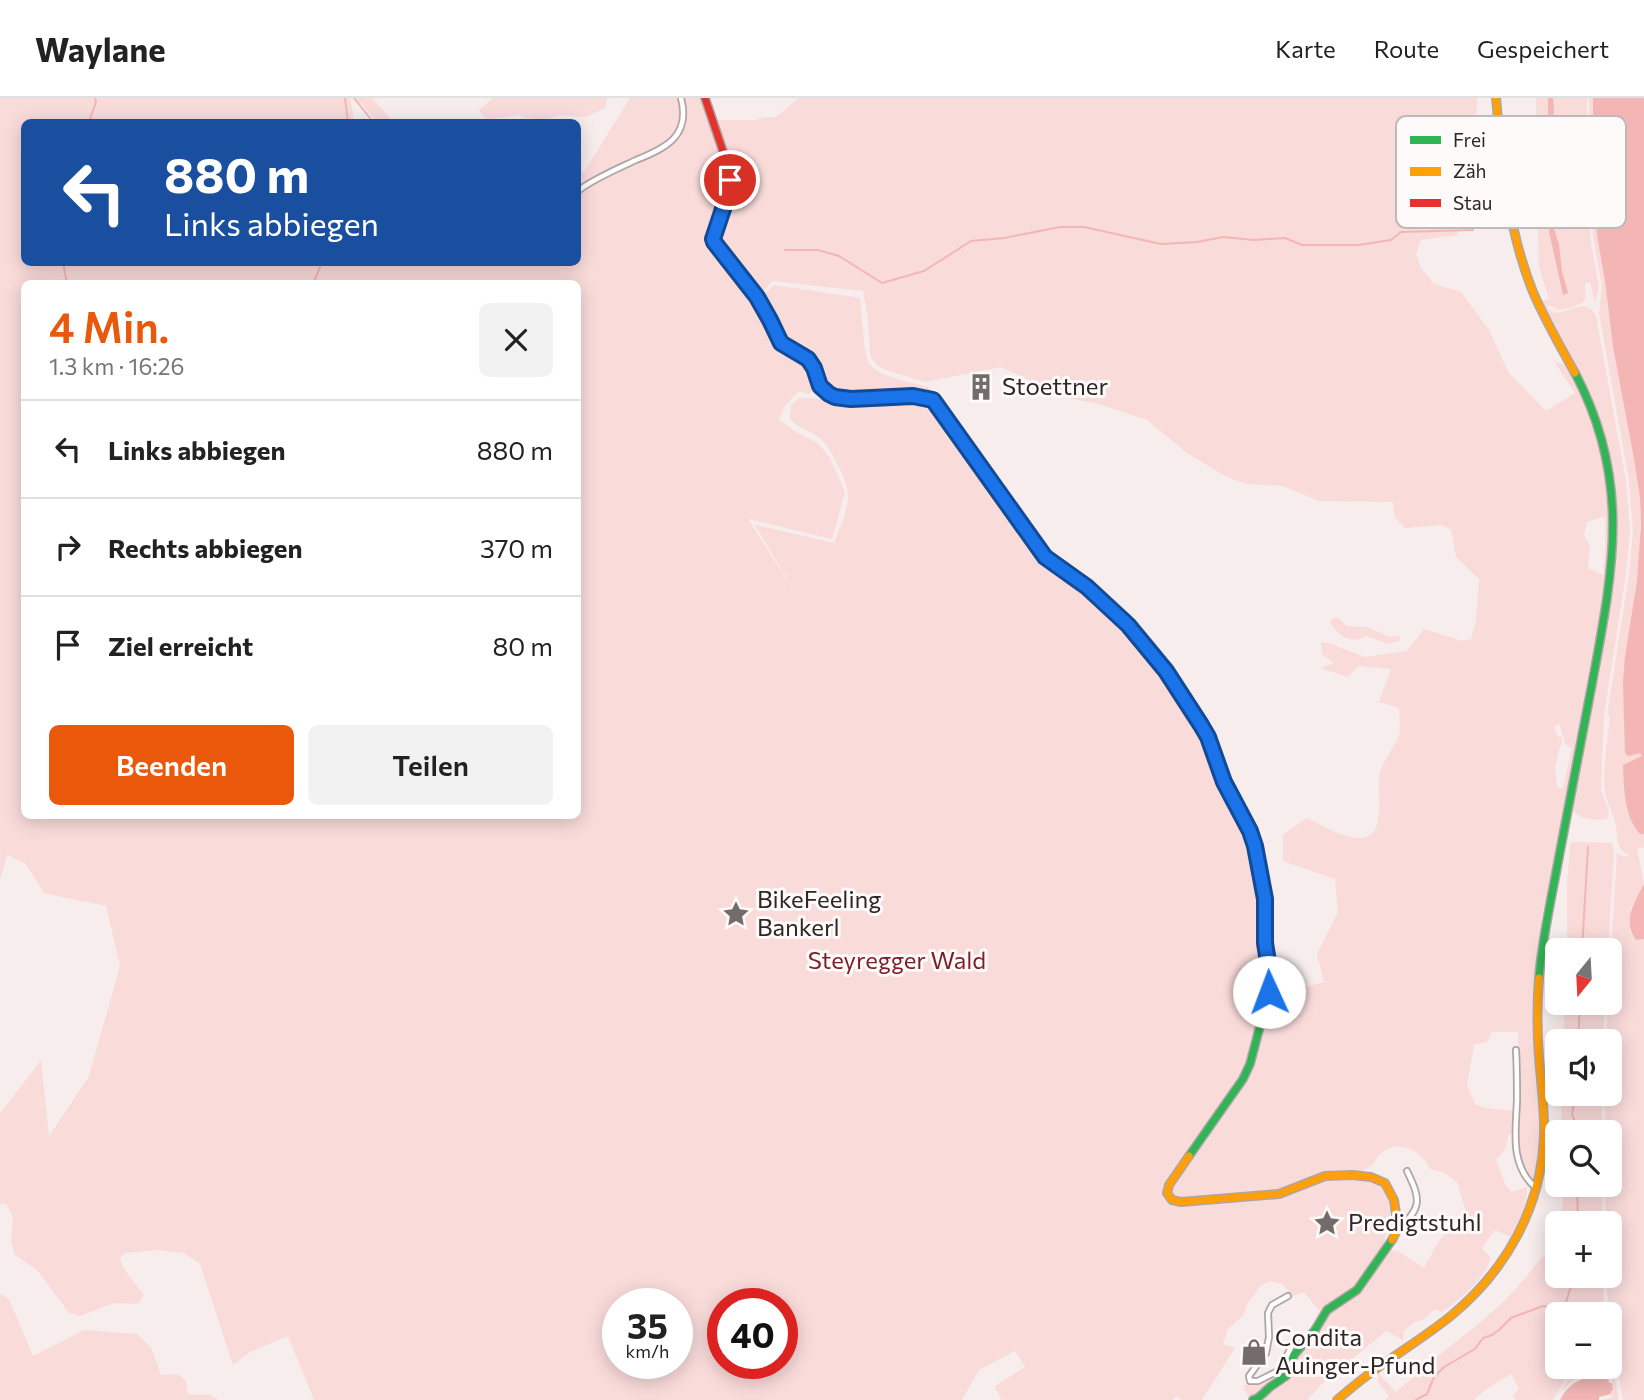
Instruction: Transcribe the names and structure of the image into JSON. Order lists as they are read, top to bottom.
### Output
{
  "parks": ["Steyregger Wald"],
  "places": {
    "building": ["Stoettner"],
    "place": ["BikeFeeling Bankerl", "Predigtstuhl"],
    "shop": ["Condita Auinger-Pfund"]
  },
  "legend": ["Frei", "Zäh", "Stau"],
  "north": "bottom",
  "page": {
    "header": "Waylane",
    "nav": ["Karte", "Route", "Gespeichert"],
    "turn": ["880 m", "Links abbiegen"],
    "heading": ["4 Min.", "1.3 km · 16:26"],
    "list": [
      {
        "name": "Links abbiegen",
        "value": "880 m"
      },
      {
        "name": "Rechts abbiegen",
        "value": "370 m"
      },
      {
        "name": "Ziel erreicht",
        "value": "80 m"
      }
    ],
    "buttons": ["Beenden", "Teilen"],
    "map_buttons": ["+", "−"],
    "speed": "35 km/h",
    "limit": "40"
  }
}
